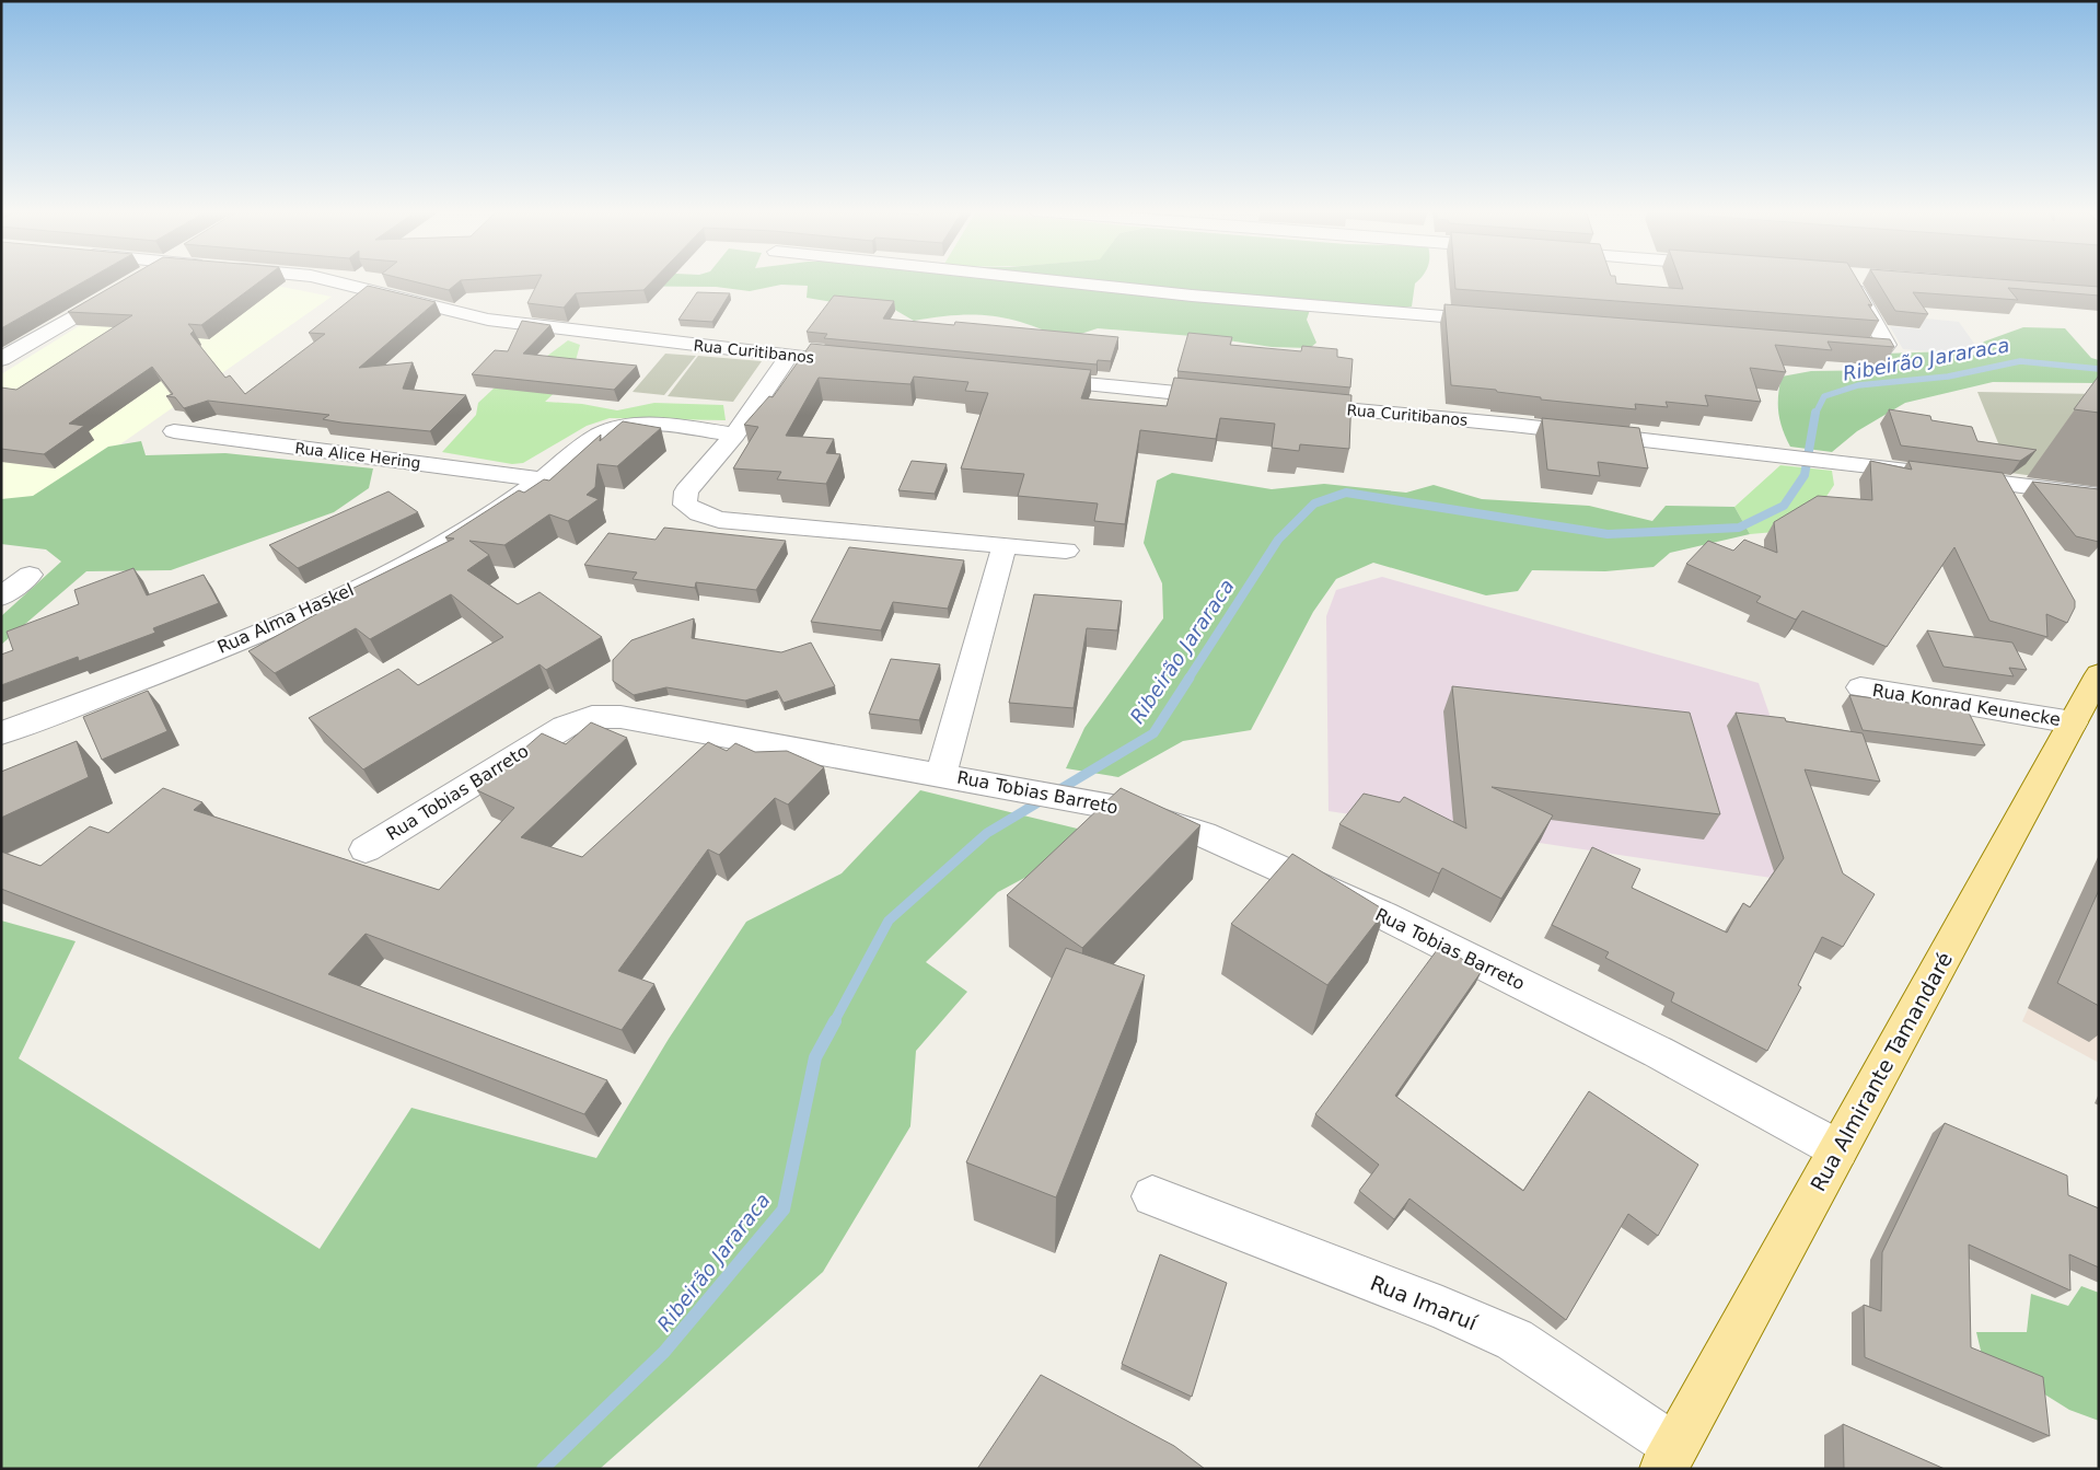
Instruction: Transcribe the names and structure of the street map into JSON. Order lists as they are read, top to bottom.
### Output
{
  "streets": {
    "main road": ["Rua Almirante Tamandaré"],
    "street": [
      "Rua Curitibanos",
      "Rua Alice Hering",
      "Rua Alma Haskel",
      "Rua Konrad Keunecke",
      "Rua Tobias Barreto",
      "Rua Imaruí"
    ]
  },
  "crossings": [
    ["Rua Alice Hering", "Rua Alma Haskel"],
    ["Rua Konrad Keunecke", "Rua Almirante Tamandaré"],
    ["Rua Tobias Barreto", "Rua Almirante Tamandaré"],
    ["Rua Almirante Tamandaré", "Rua Imaruí"]
  ],
  "water": ["Ribeirão Jararaca"]
}
